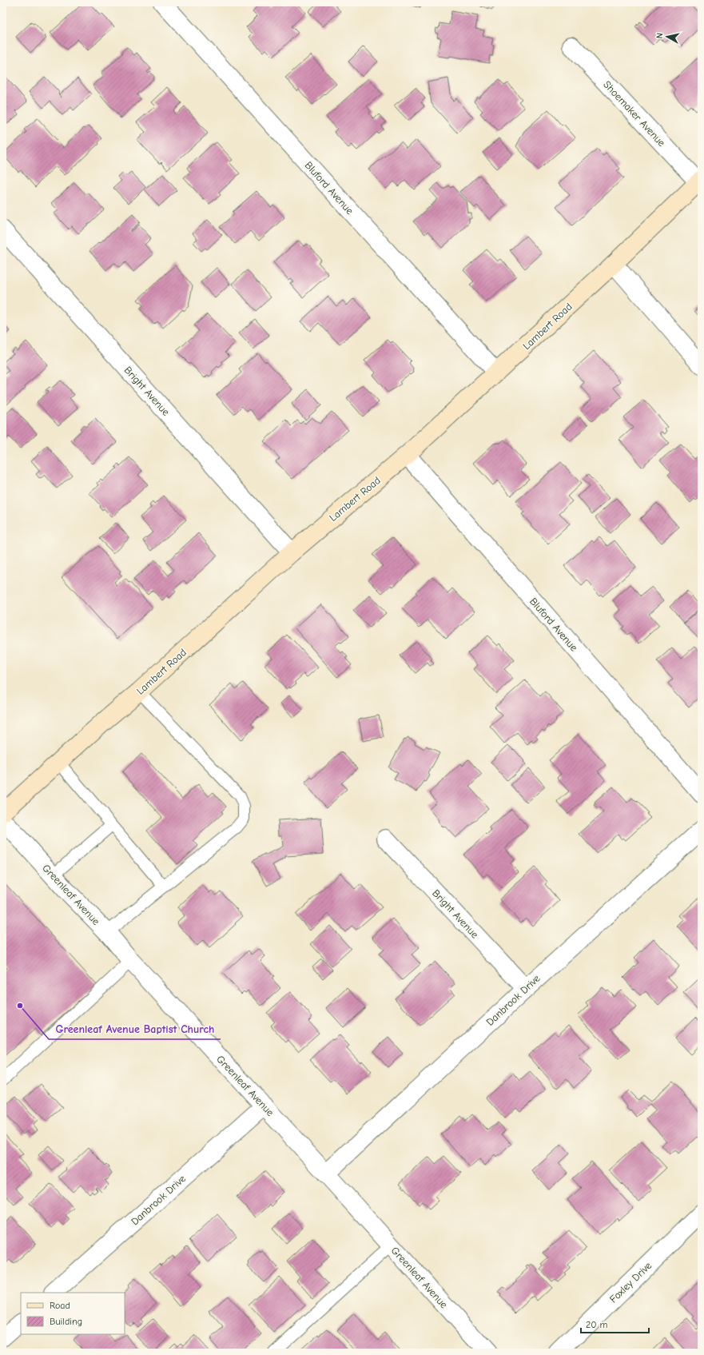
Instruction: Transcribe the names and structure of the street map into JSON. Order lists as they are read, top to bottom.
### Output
{
  "streets": {
    "main road": ["Lambert Road"],
    "street": [
      "Shoemaker Avenue",
      "Bluford Avenue",
      "Bright Avenue",
      "Greenleaf Avenue",
      "Danbrook Drive",
      "Foxley Drive"
    ]
  },
  "crossings": [
    ["Shoemaker Avenue", "Lambert Road"],
    ["Bluford Avenue", "Lambert Road"],
    ["Lambert Road", "Bright Avenue"],
    ["Bright Avenue", "Danbrook Drive"],
    ["Greenleaf Avenue", "Danbrook Drive"]
  ],
  "places": ["Greenleaf Avenue Baptist Church"],
  "legend": ["Road", "Building"],
  "scale_bar": "20 m",
  "north": "left"
}
